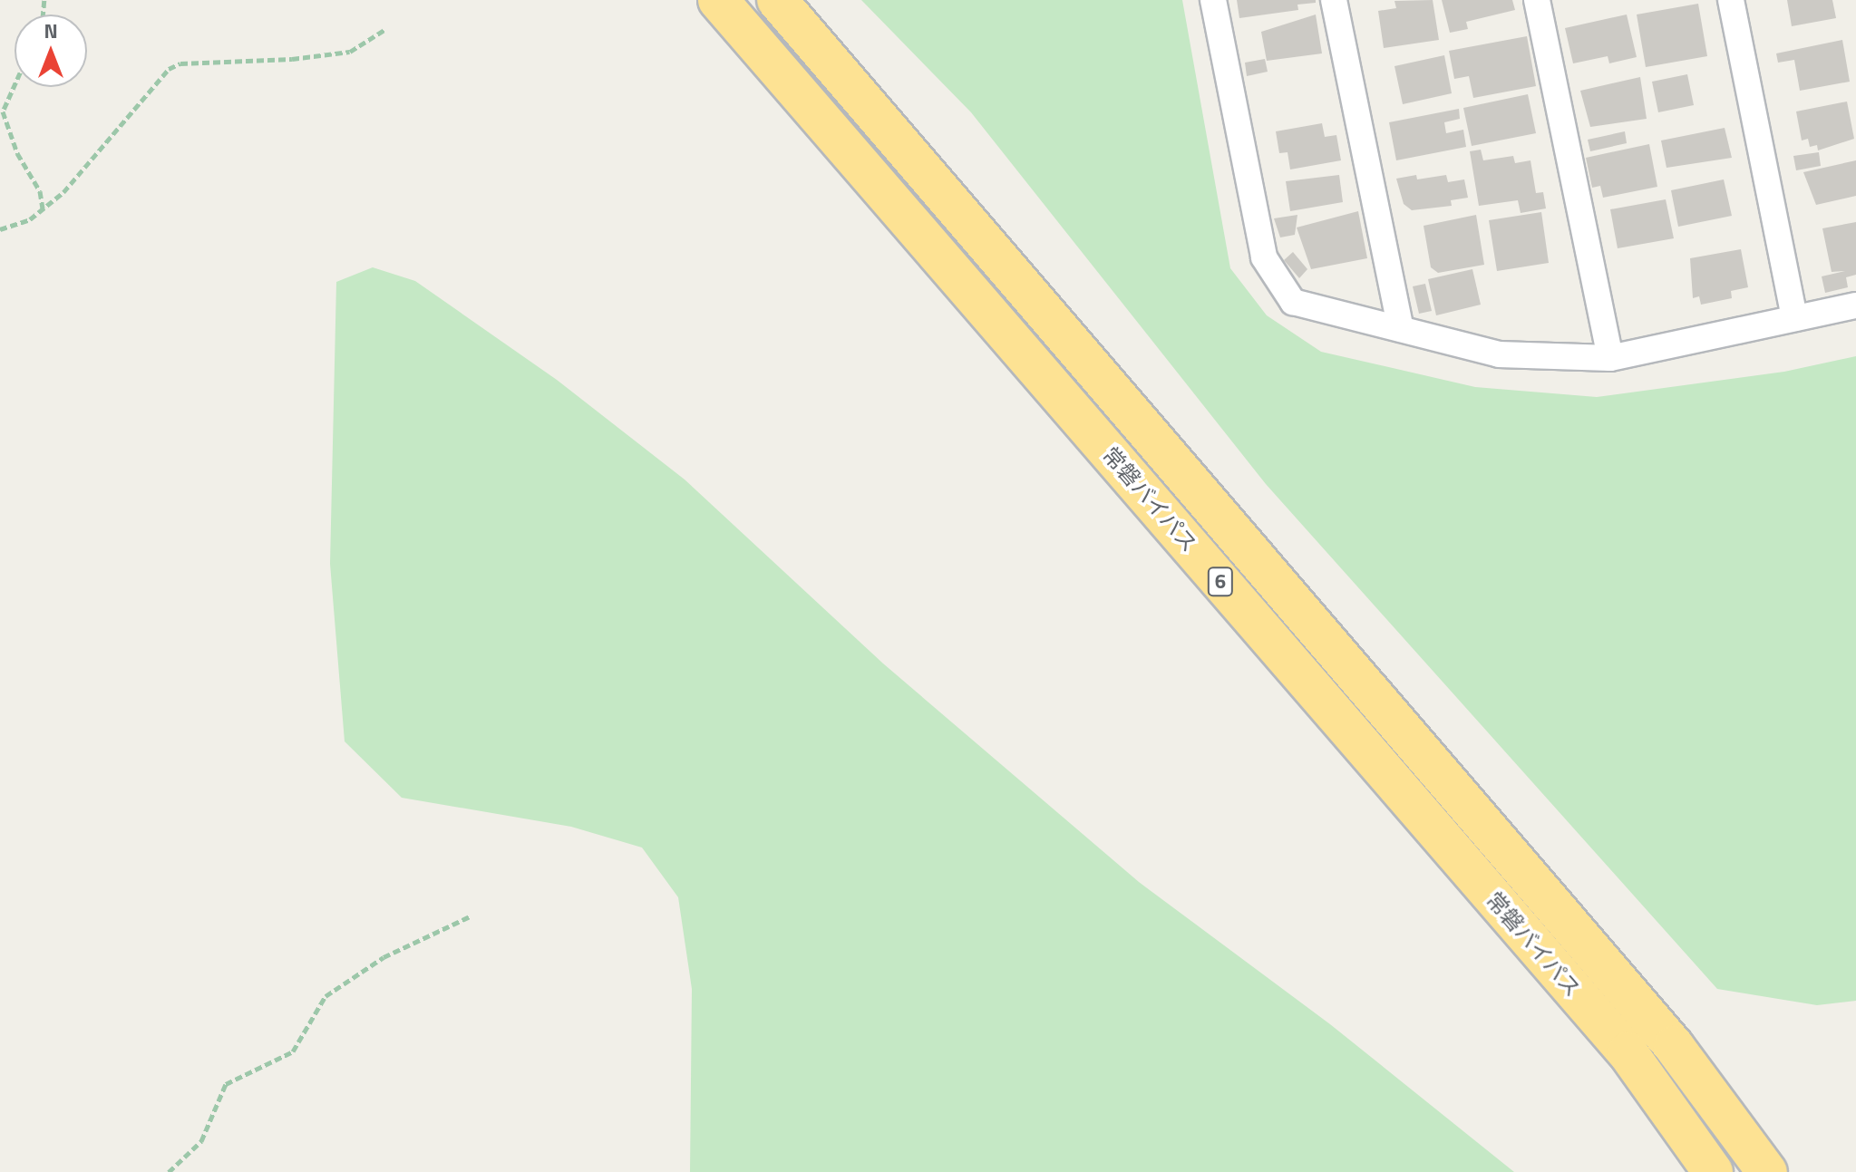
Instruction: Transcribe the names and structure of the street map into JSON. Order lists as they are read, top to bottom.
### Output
{
  "streets": {
    "highway": ["常磐バイパス", "6"]
  },
  "north": "top"
}
